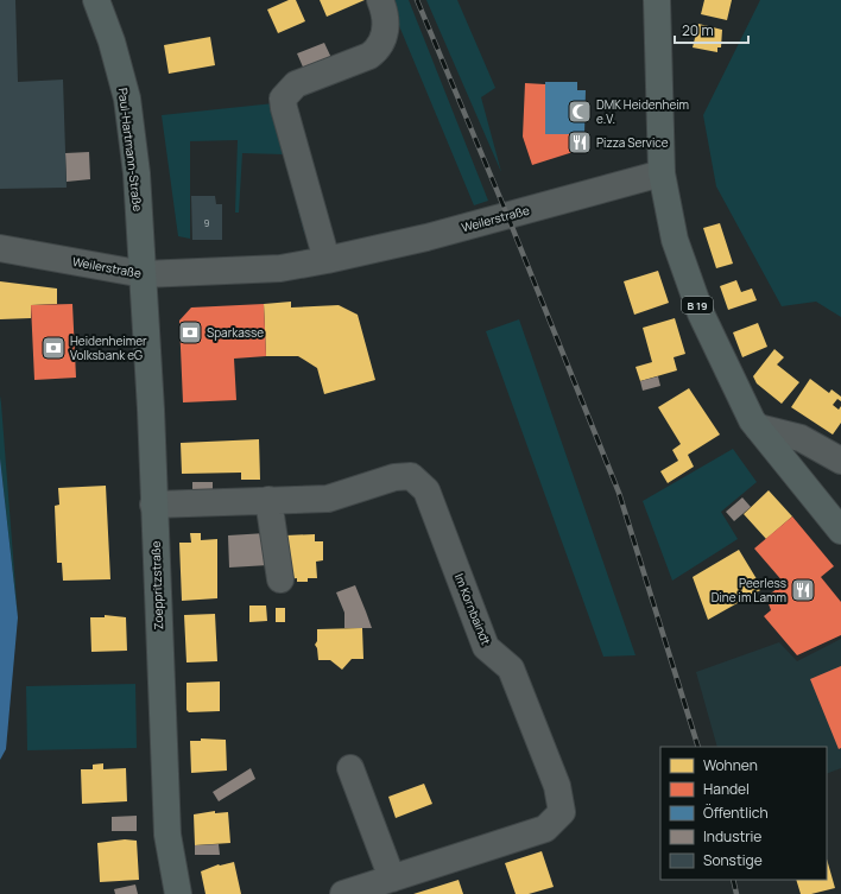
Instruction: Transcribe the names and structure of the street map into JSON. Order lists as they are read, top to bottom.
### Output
{
  "streets": {
    "main road": ["Paul-Hartmann-Straße", "B 19", "Zoeppritzstraße"],
    "street": ["Weilerstraße", "Im Kornbaindt"]
  },
  "crossings": [
    ["Paul-Hartmann-Straße", "Weilerstraße"],
    ["Paul-Hartmann-Straße", "Zoeppritzstraße"],
    ["Weilerstraße", "B 19"],
    ["Weilerstraße", "Zoeppritzstraße"],
    ["Zoeppritzstraße", "Im Kornbaindt"]
  ],
  "places": {
    "mosque": ["DMK Heidenheim e.V."],
    "restaurant": ["Pizza Service", "Peerless Dine im Lamm"],
    "bank": ["Sparkasse", "Heidenheimer Volksbank eG"]
  },
  "house_numbers": ["9"],
  "legend": [
    "Wohnen",
    "Handel",
    "Öffentlich",
    "Industrie",
    "Sonstige"
  ],
  "scale_bar": "20 m"
}
